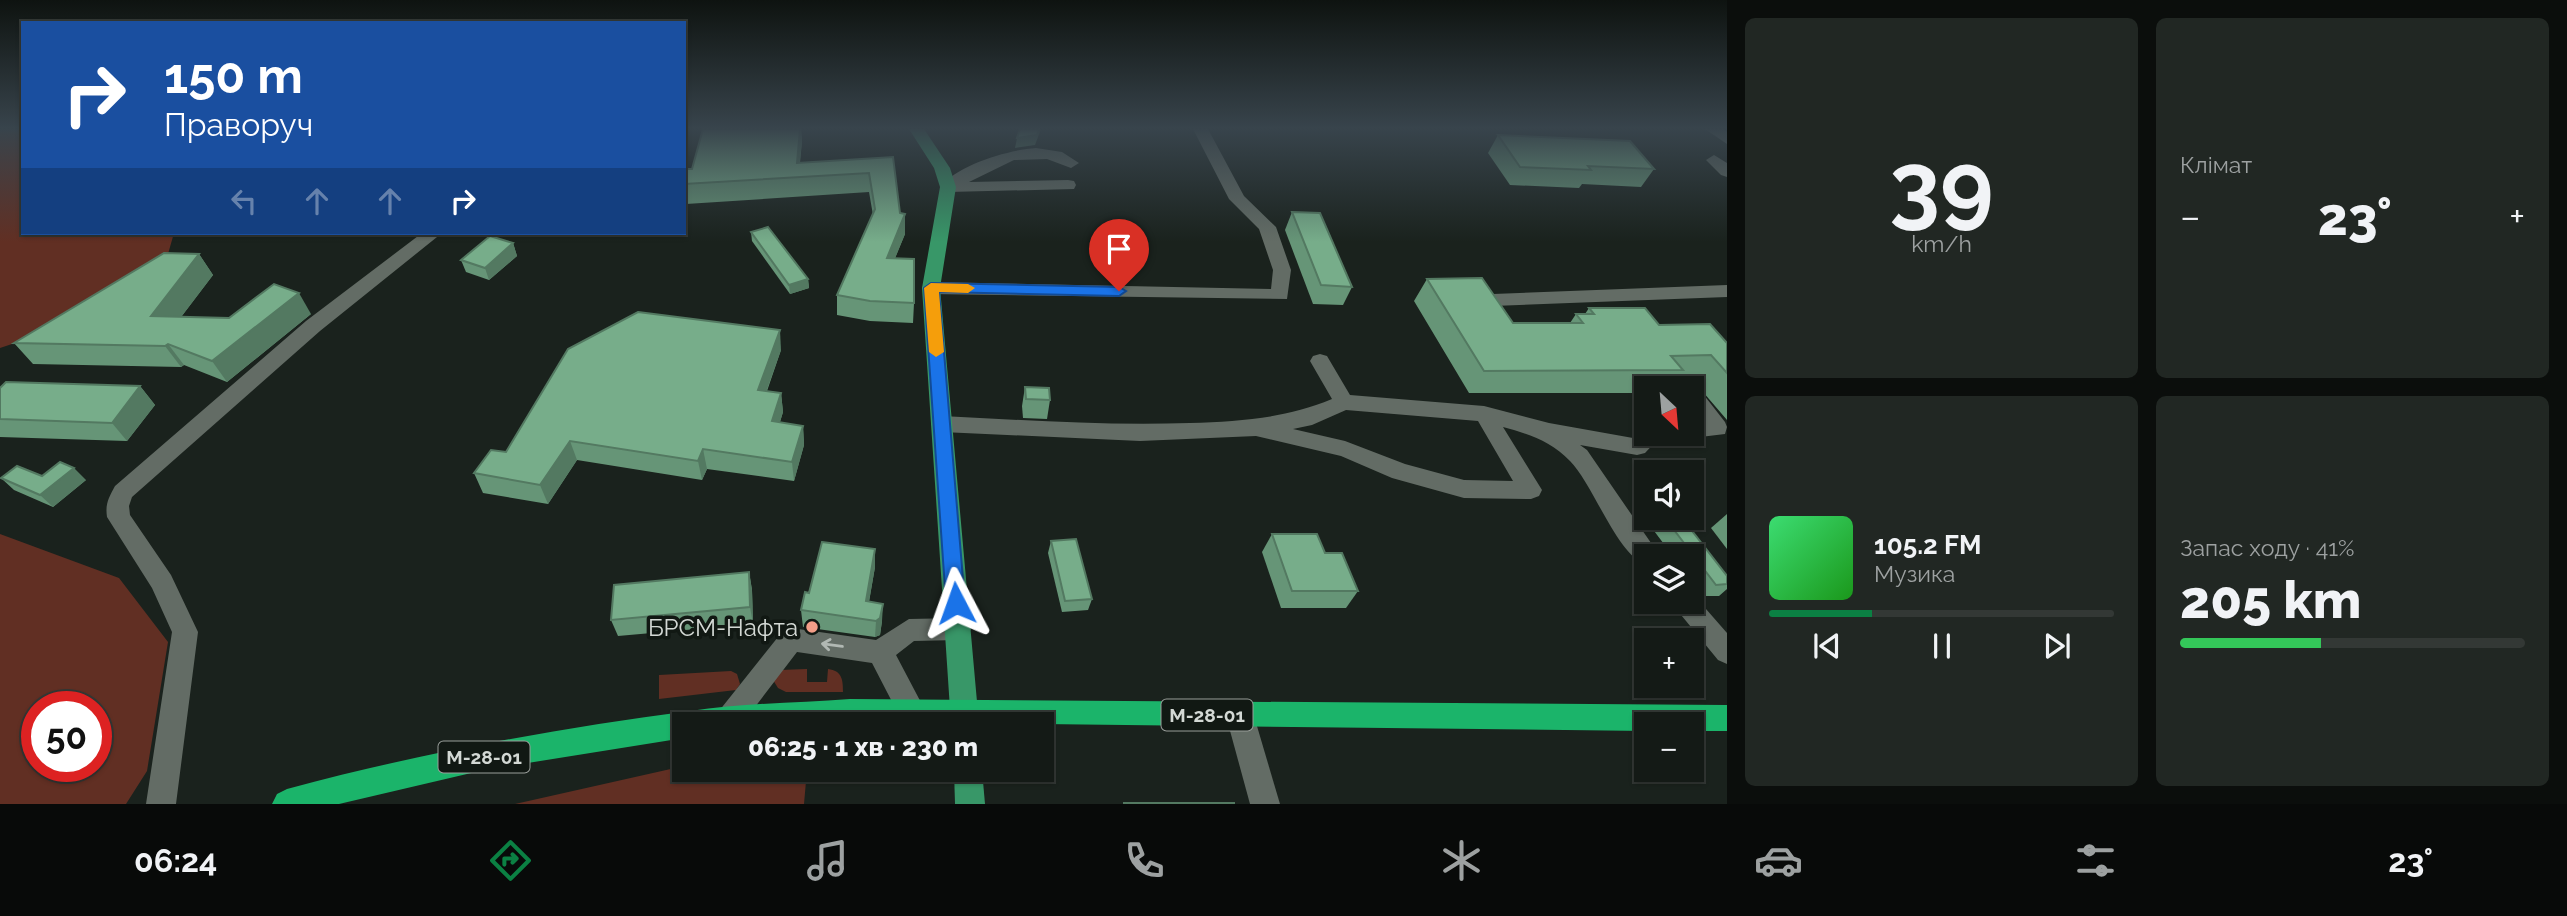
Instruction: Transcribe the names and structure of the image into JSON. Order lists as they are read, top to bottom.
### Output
{
  "streets": {
    "highway": ["М-28-01"]
  },
  "places": ["БРСМ-Нафта"],
  "north": "bottom right",
  "page": {
    "tile": [
      ["39", "km/h"],
      "Клімат",
      ["Запас ходу · 41%", "205 km"]
    ],
    "turn": ["150 m", "Праворуч"],
    "heat": ["−", "23°", "+"],
    "map_buttons": ["+", "−"],
    "song": ["105.2 FM", "Музика"],
    "limit": "50",
    "trip": "06:25 · 1 хв · 230 m",
    "tabs": ["06:24", "23°"]
  }
}
